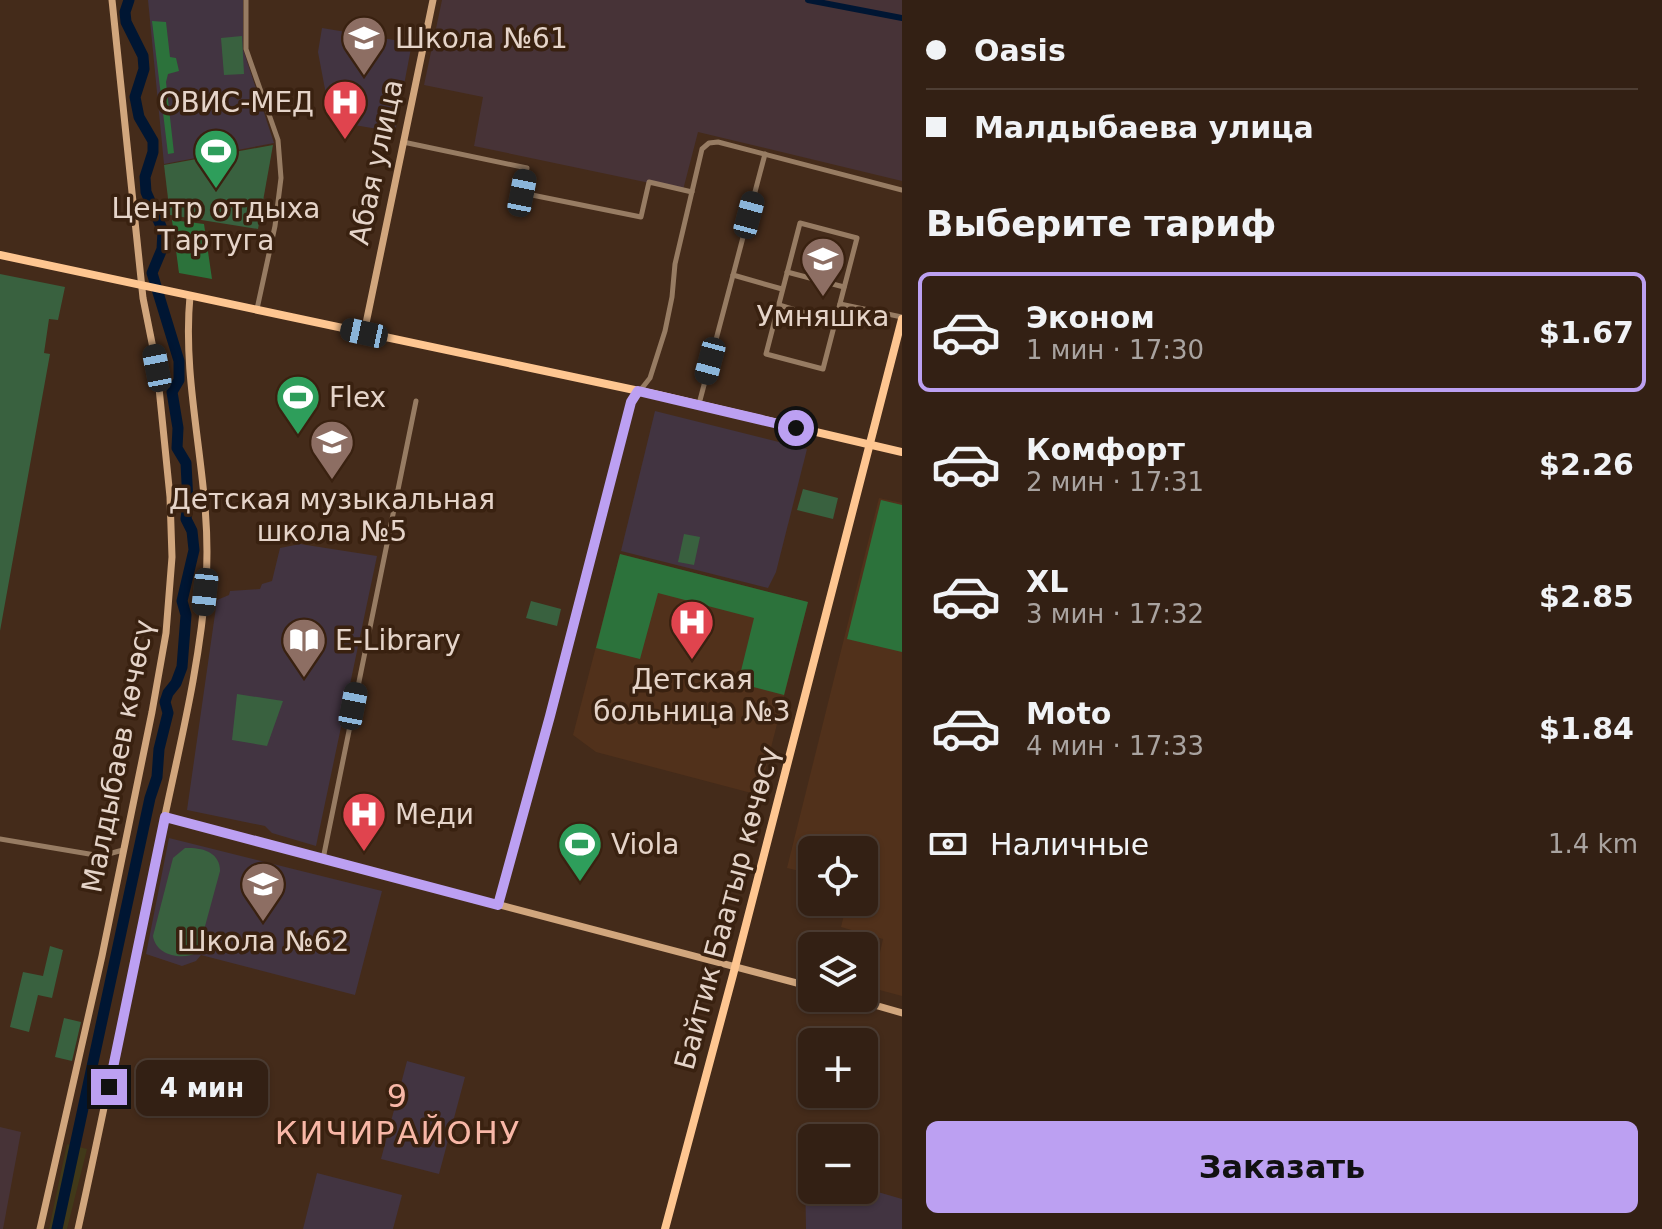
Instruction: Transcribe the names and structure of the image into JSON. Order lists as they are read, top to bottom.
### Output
{
  "streets": {
    "main road": ["Байтик Баатыр көчөсү"],
    "street": ["Абая улица", "Малдыбаев көчөсү"]
  },
  "districts": ["9 КИЧИРАЙОНУ"],
  "places": {
    "school or university": [
      "Школа №61",
      "Умняшка",
      "Детская музыкальная школа №5",
      "Школа №62"
    ],
    "hospital": ["ОВИС-МЕД", "Детская больница №3", "Меди"],
    "sports": ["Центр отдыха Тартуга", "Flex", "Viola"],
    "library": ["E-Library"]
  },
  "page": {
    "banner": ["Oasis", "Малдыбаева улица"],
    "heading": "Выберите тариф",
    "list": [
      {
        "name": "Эконом",
        "note": "1 мин · 17:30",
        "value": "$1.67"
      },
      {
        "name": "Комфорт",
        "note": "2 мин · 17:31",
        "value": "$2.26"
      },
      {
        "name": "XL",
        "note": "3 мин · 17:32",
        "value": "$2.85"
      },
      {
        "name": "Moto",
        "note": "4 мин · 17:33",
        "value": "$1.84"
      }
    ],
    "pay": ["Наличные", "1.4 km"],
    "map_buttons": ["+", "−"],
    "bubble": "4 мин",
    "buttons": "Заказать"
  }
}
